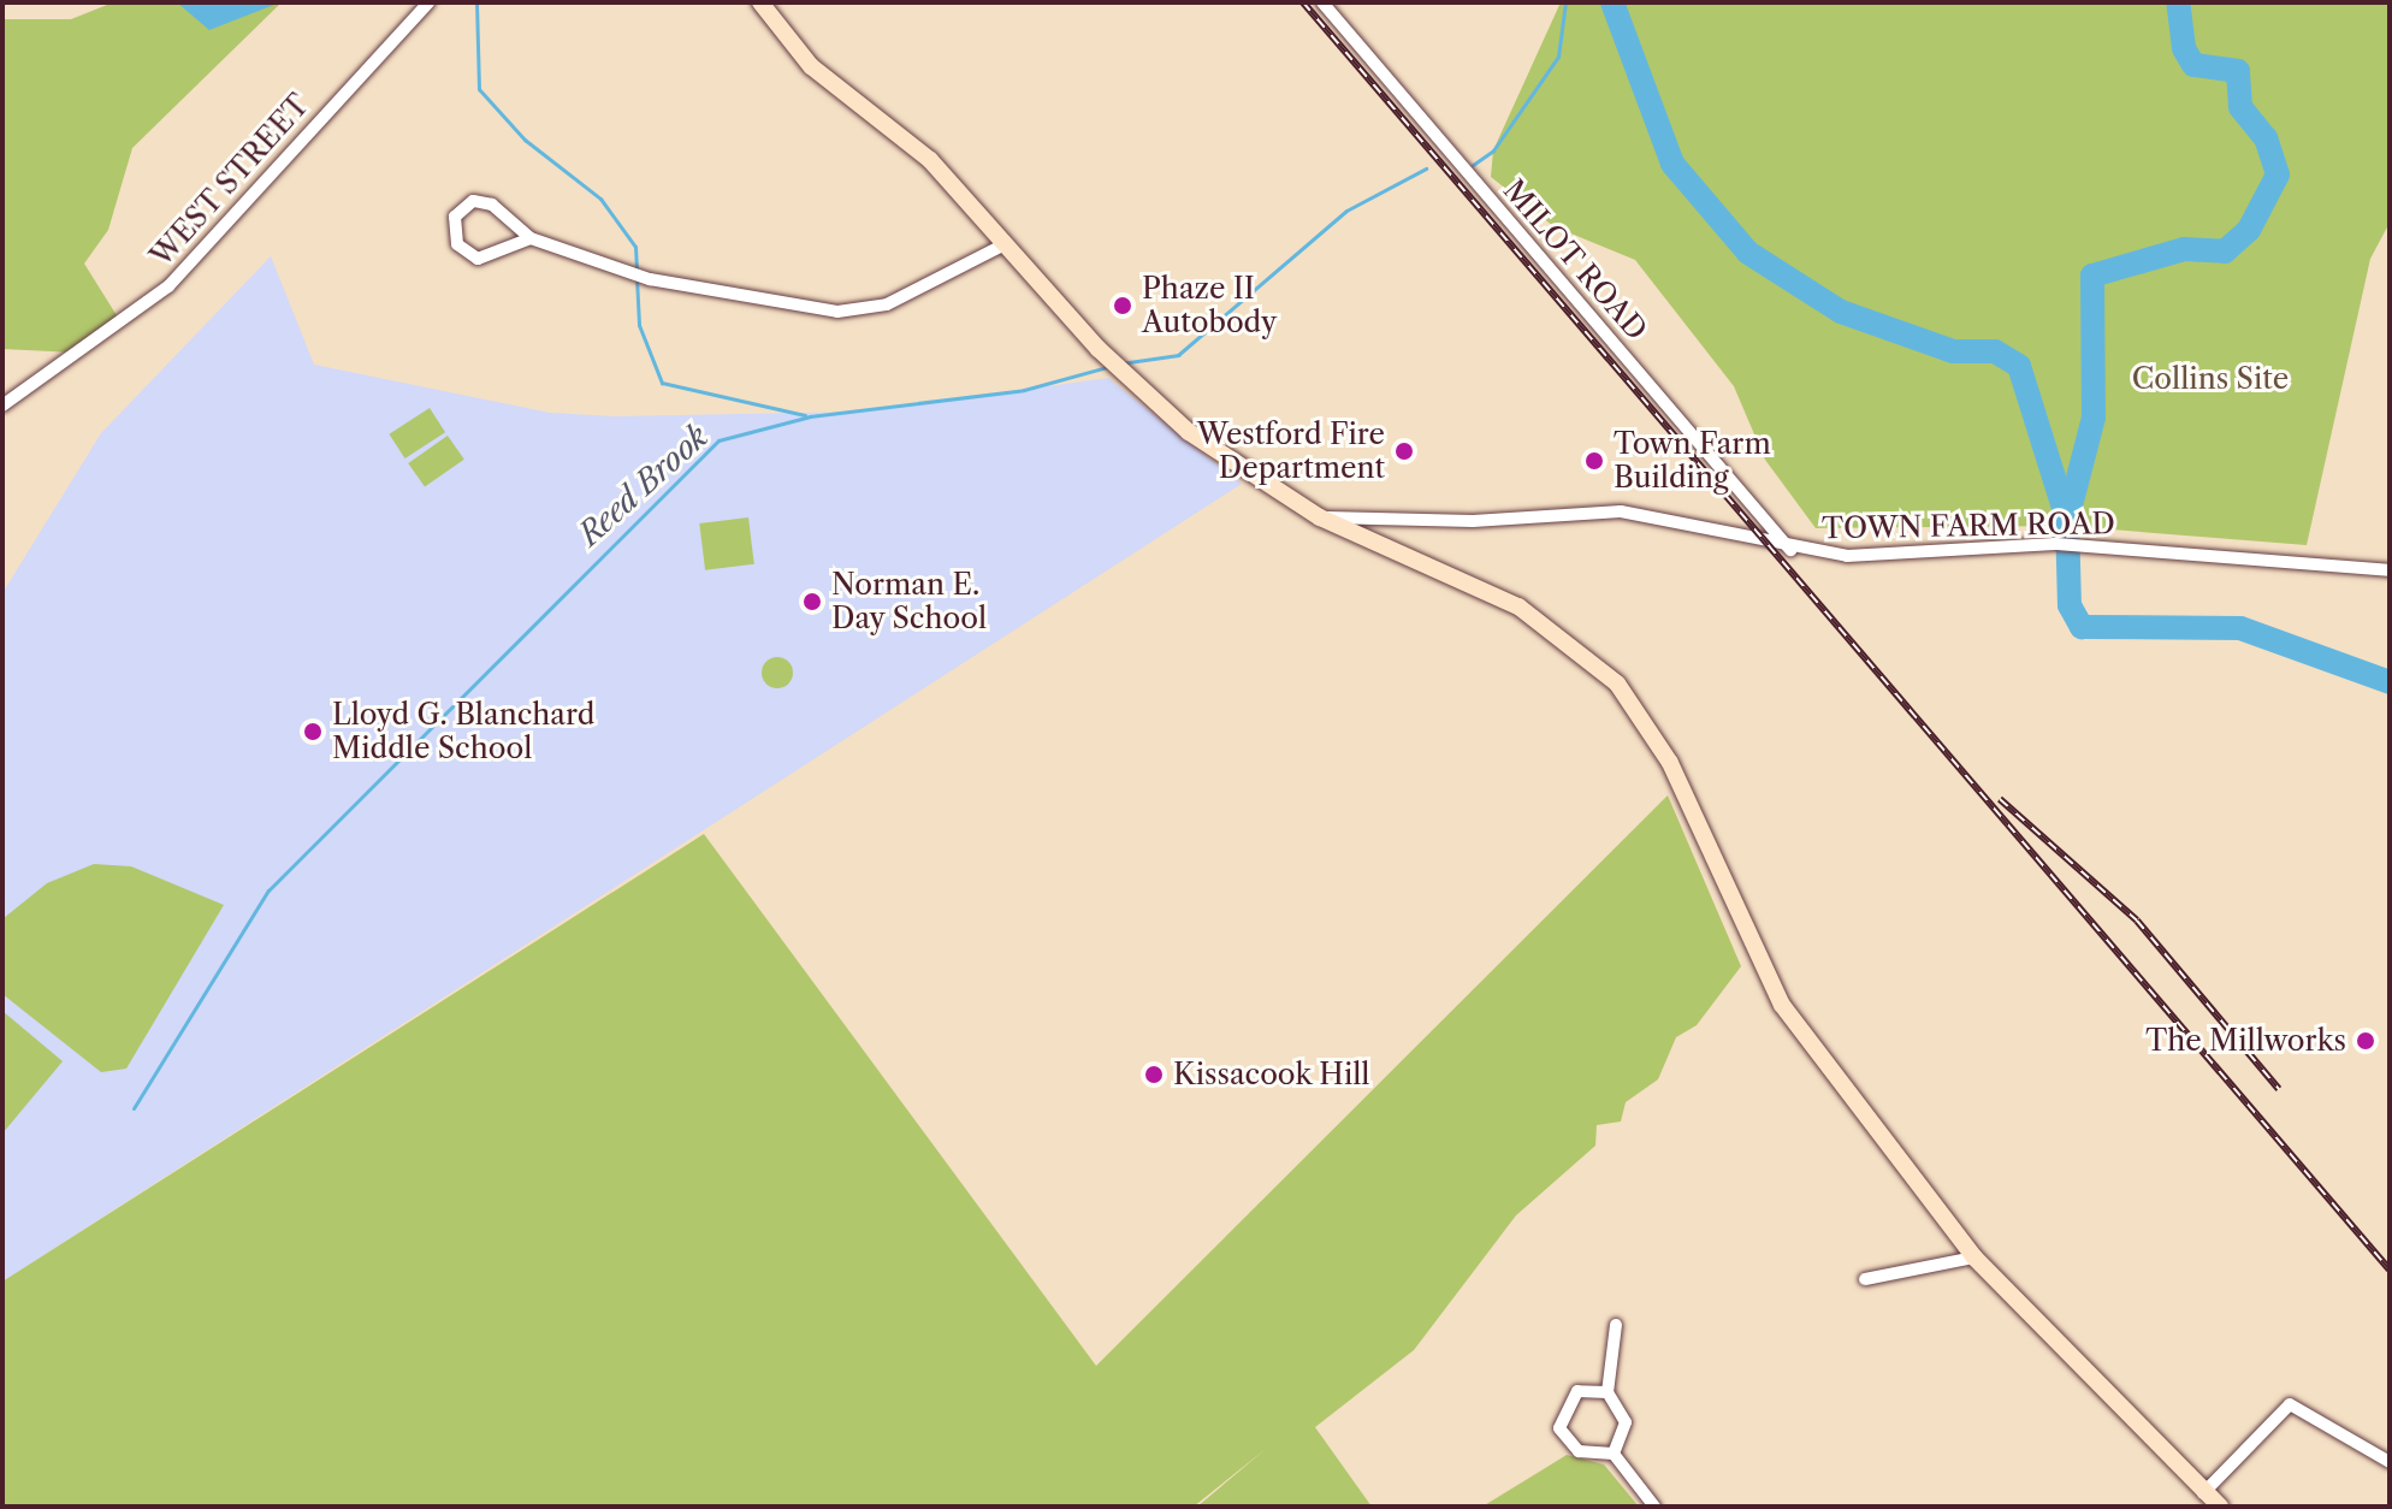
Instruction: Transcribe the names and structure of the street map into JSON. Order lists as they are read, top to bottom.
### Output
{
  "streets": {
    "street": ["WEST STREET", "MILOT ROAD", "TOWN FARM ROAD"]
  },
  "crossings": [
    ["MILOT ROAD", "TOWN FARM ROAD"]
  ],
  "water": ["Reed Brook"],
  "parks": ["Collins Site"],
  "places": [
    "Phaze II Autobody",
    "Westford Fire Department",
    "Town Farm Building",
    "Norman E. Day School",
    "Lloyd G. Blanchard Middle School",
    "The Millworks",
    "Kissacook Hill"
  ]
}
